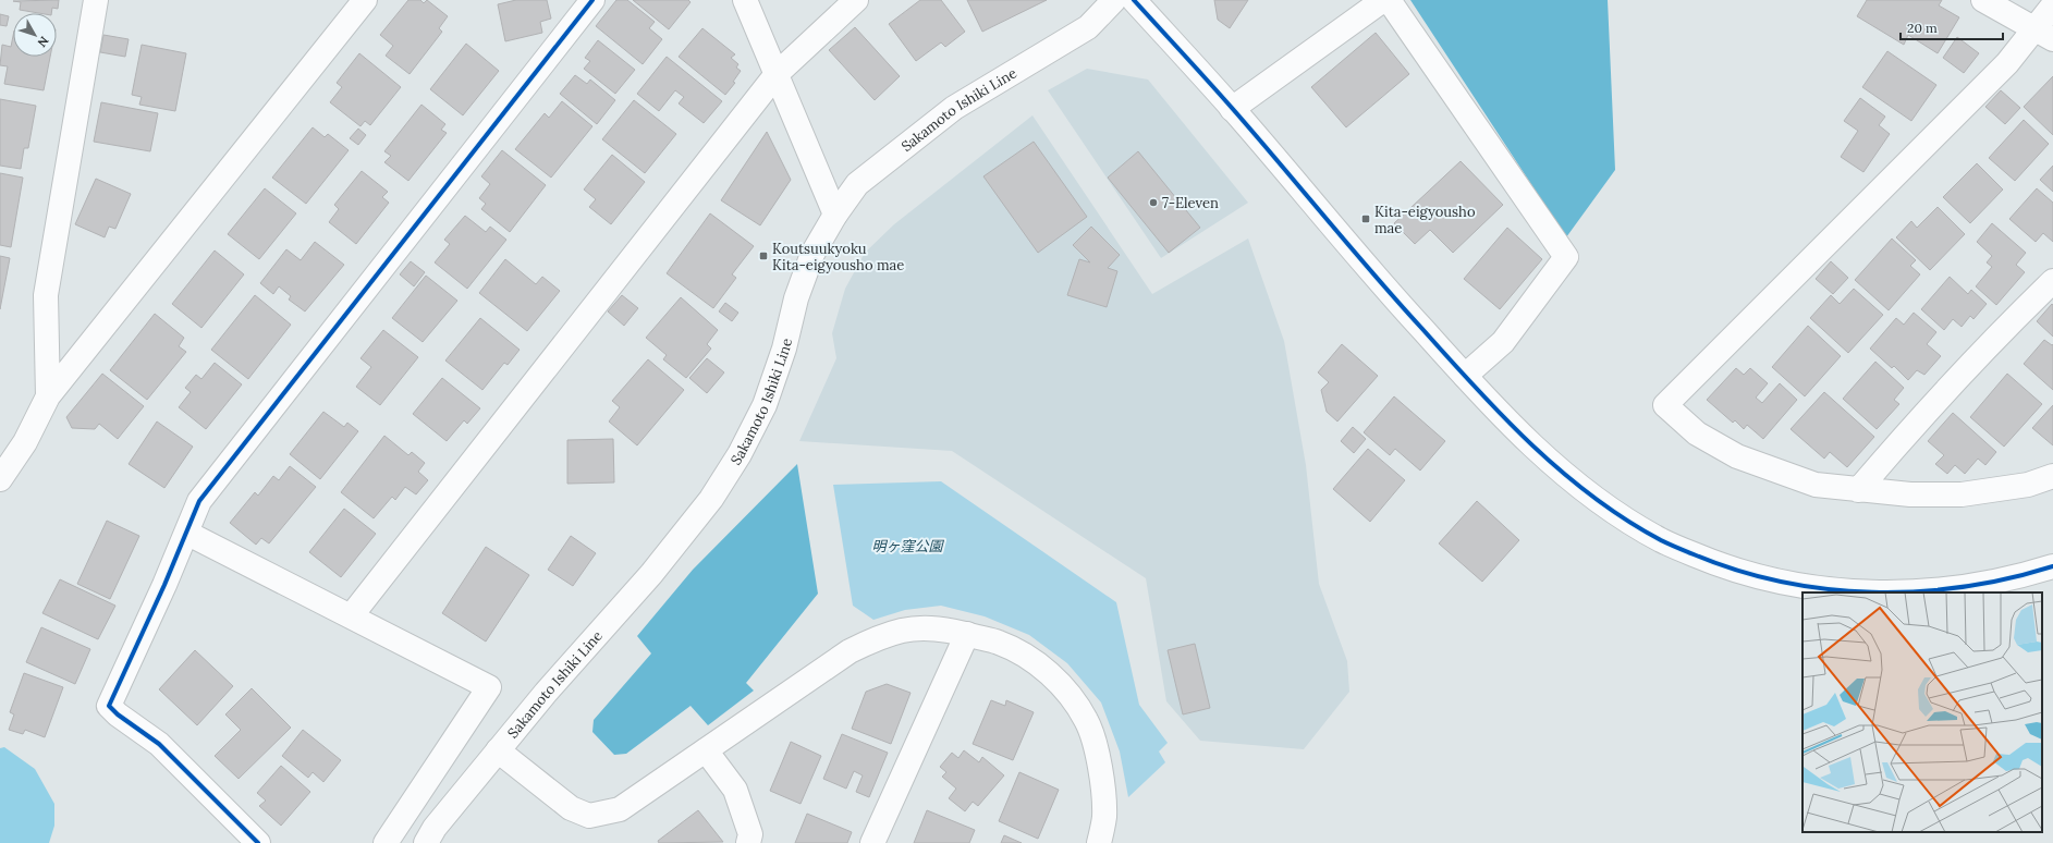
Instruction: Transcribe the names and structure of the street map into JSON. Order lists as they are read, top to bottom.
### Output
{
  "streets": {
    "street": ["Sakamoto Ishiki Line"]
  },
  "parks": ["明ヶ窪公園"],
  "places": {
    "other": ["7-Eleven"],
    "transit": ["Kita-eigyousho mae", "Koutsuukyoku Kita-eigyousho mae"]
  },
  "scale_bar": "20 m",
  "north": "bottom right"
}
